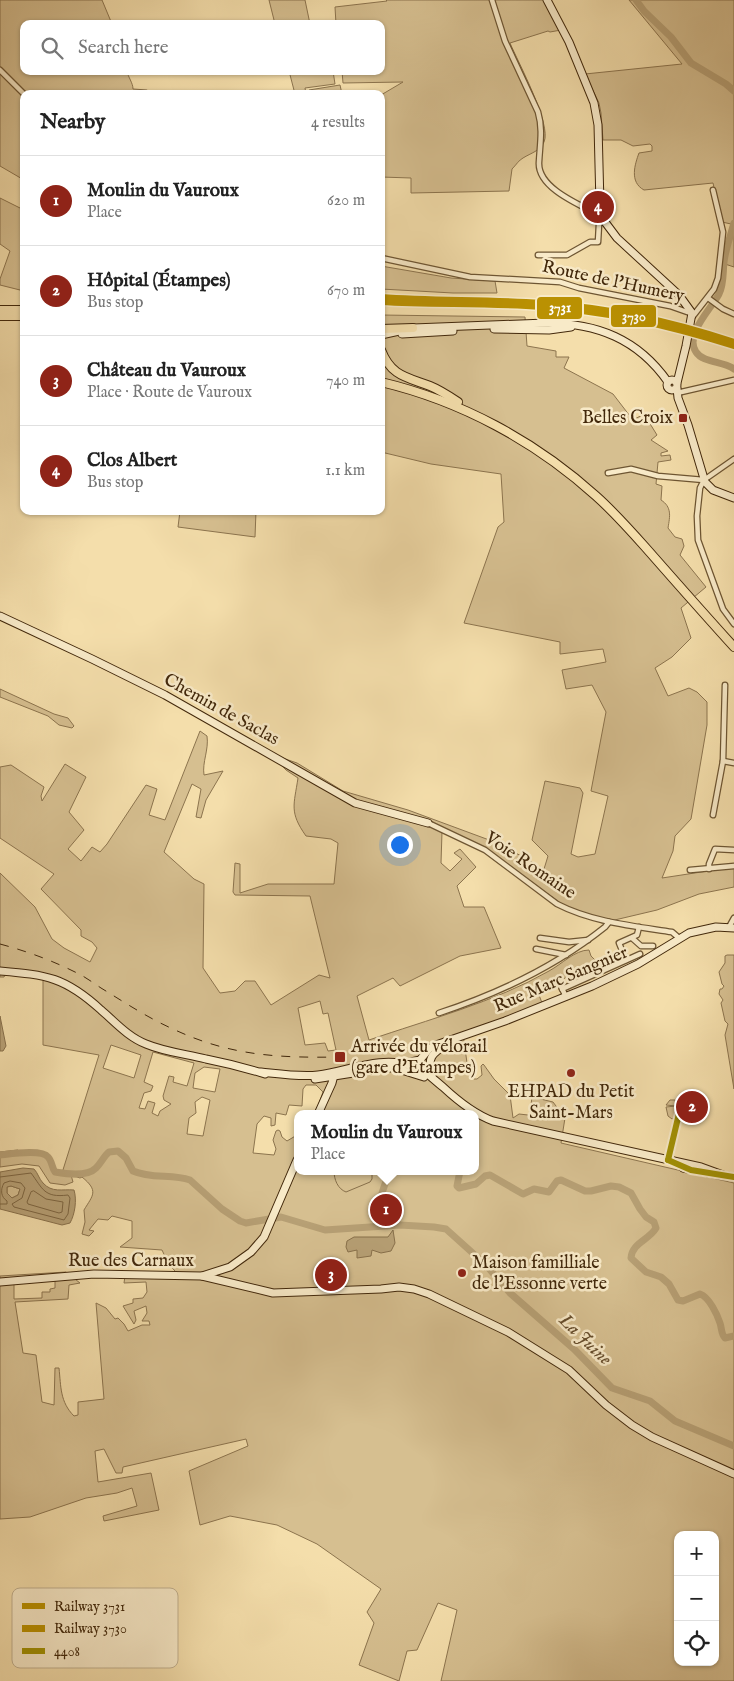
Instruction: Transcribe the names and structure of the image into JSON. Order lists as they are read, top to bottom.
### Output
{
  "streets": {
    "street": [
      "Route de l'Humery",
      "Chemin de Saclas",
      "Voie Romaine",
      "Rue Marc Sangnier",
      "Rue des Carnaux"
    ]
  },
  "crossings": [
    ["Chemin de Saclas", "Voie Romaine"]
  ],
  "water": ["La Juine"],
  "places": {
    "transit": ["Belles Croix", "Arrivée du vélorail (gare d'Etampes)"],
    "other": ["EHPAD du Petit Saint-Mars", "Maison familliale de l'Essonne verte"]
  },
  "lines": ["rail line 3730", "rail line 3731", "transit line 4408"],
  "legend": ["Railway 3731", "Railway 3730", "4408"],
  "page": {
    "search": "Search here",
    "heading": ["Nearby", "4 results"],
    "list": [
      {
        "mark": "1",
        "name": "Moulin du Vauroux",
        "note": "Place",
        "value": "620 m"
      },
      {
        "mark": "2",
        "name": "Hôpital (Étampes)",
        "note": "Bus stop",
        "value": "670 m"
      },
      {
        "mark": "3",
        "name": "Château du Vauroux",
        "note": "Place · Route de Vauroux",
        "value": "740 m"
      },
      {
        "mark": "4",
        "name": "Clos Albert",
        "note": "Bus stop",
        "value": "1.1 km"
      }
    ],
    "pins": [
      "4",
      "2",
      "1",
      "3"
    ],
    "popup": ["Moulin du Vauroux", "Place"],
    "map_buttons": ["+", "−"]
  }
}
